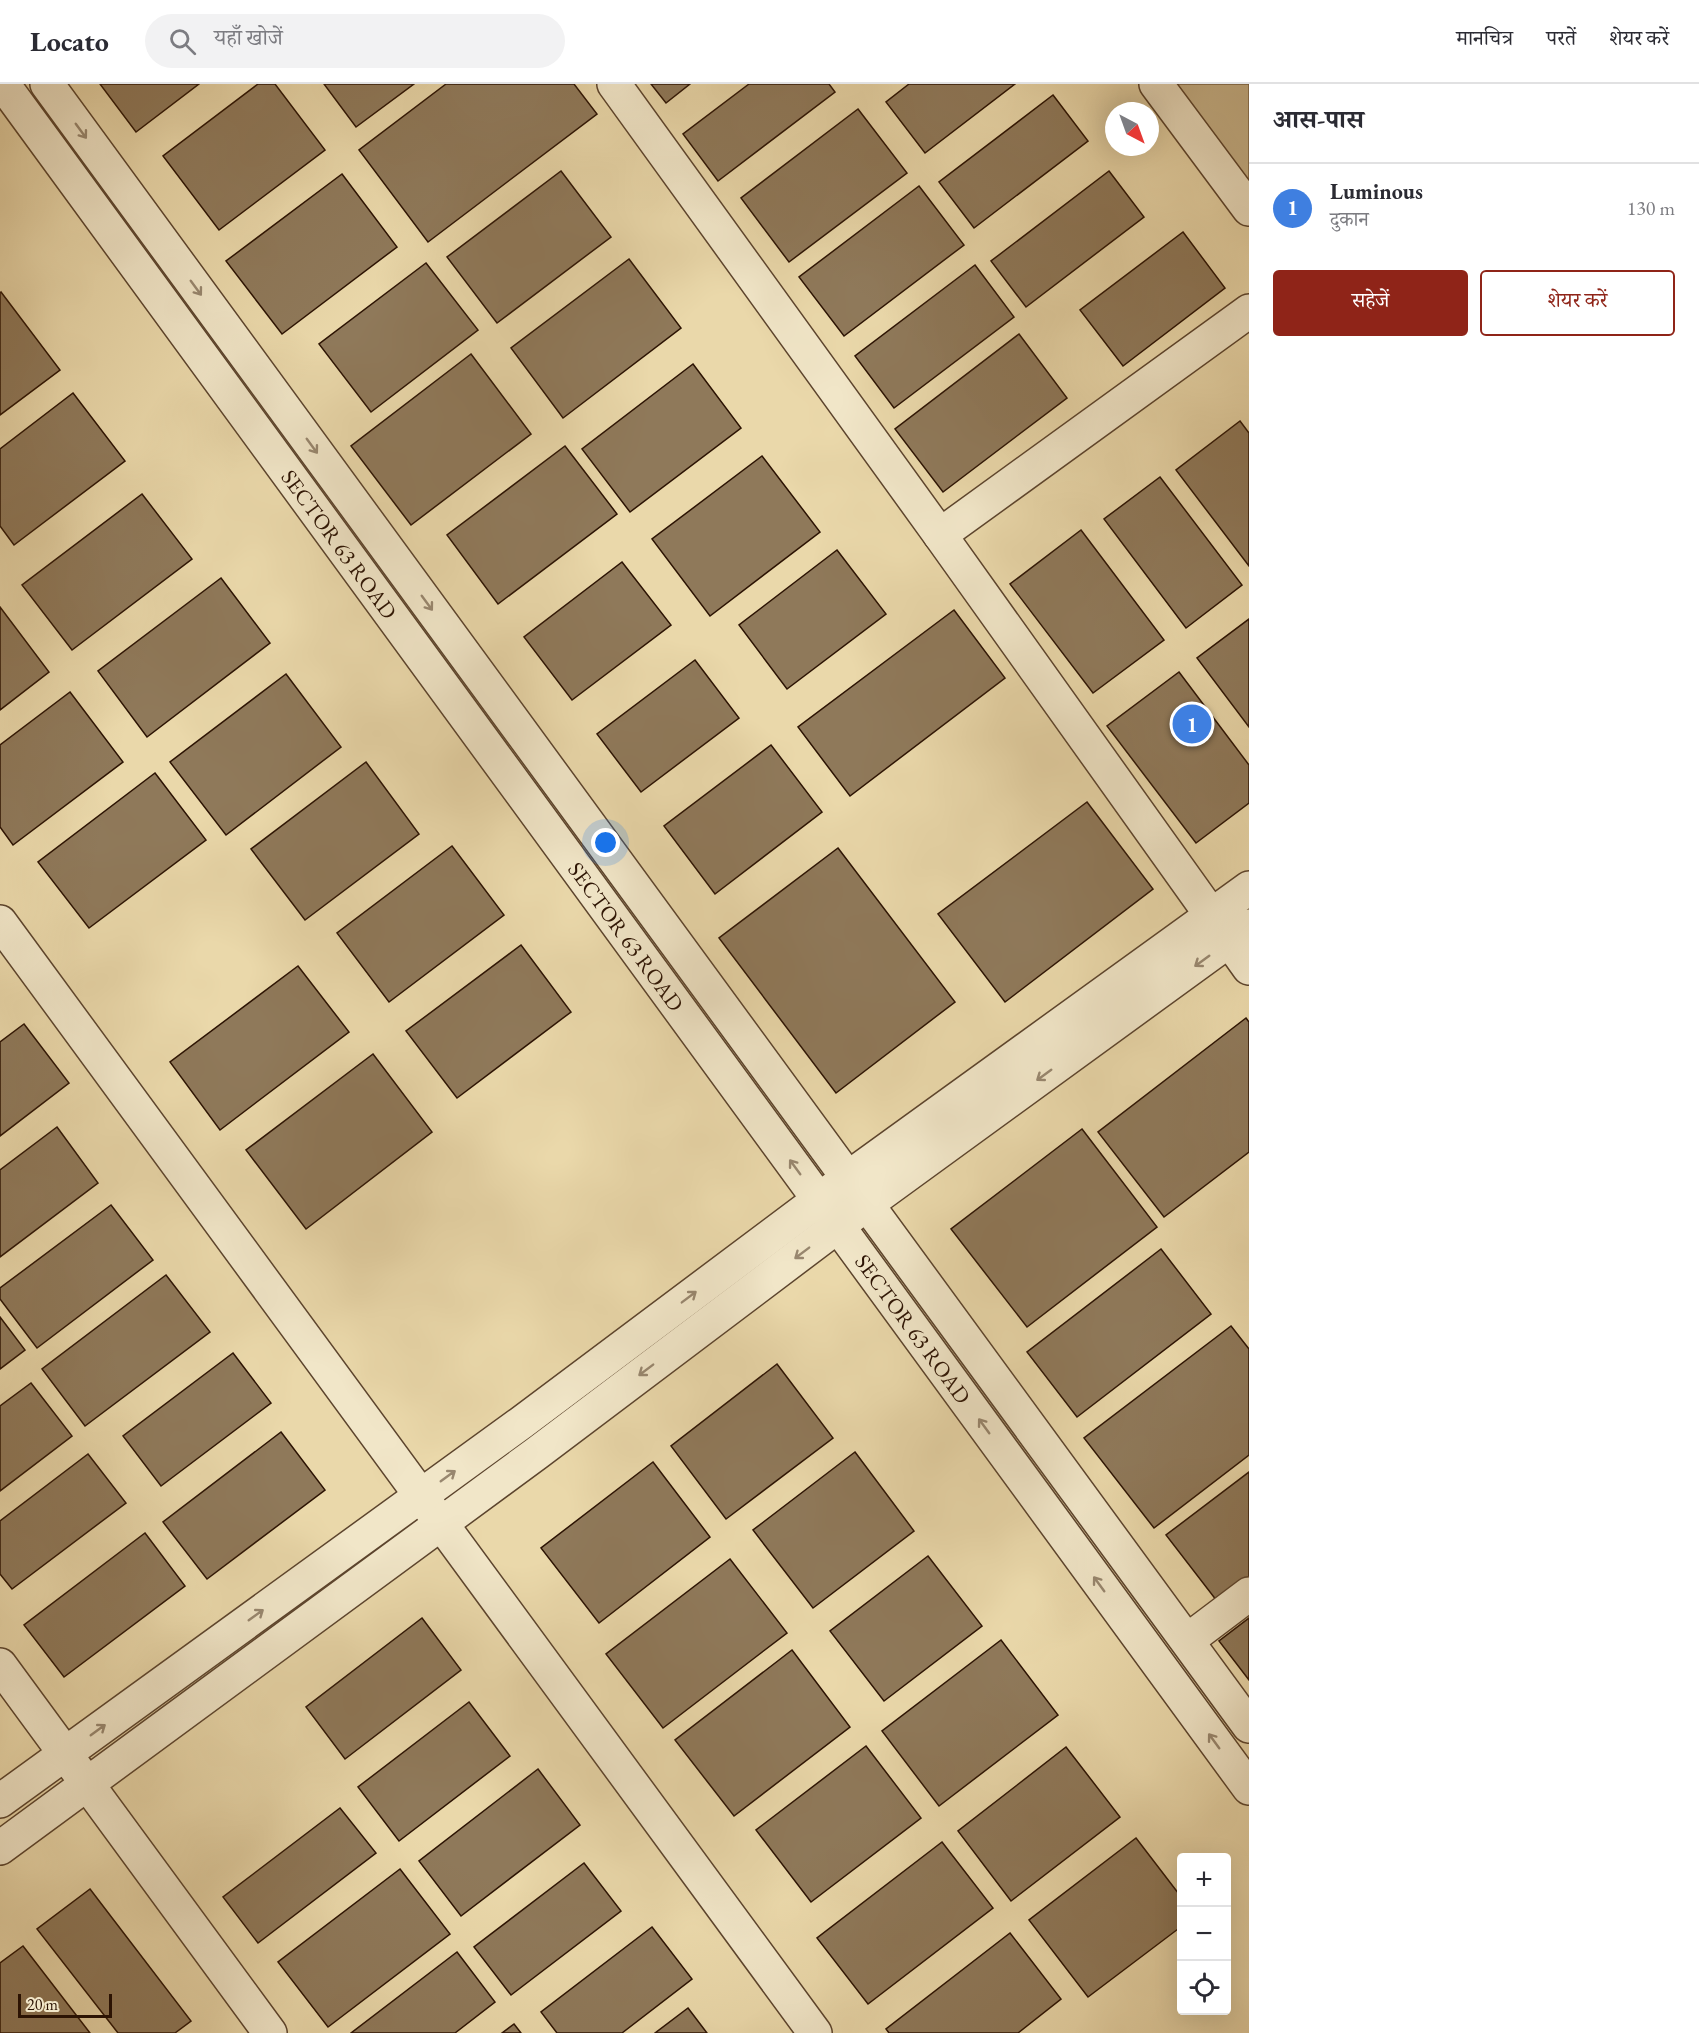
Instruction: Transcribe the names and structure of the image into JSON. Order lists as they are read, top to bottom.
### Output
{
  "streets": {
    "street": ["SECTOR 63 ROAD"]
  },
  "scale_bar": "20 m",
  "north": "bottom right",
  "page": {
    "header": "Locato",
    "search": "यहाँ खोजें",
    "nav": ["मानचित्र", "परतें", "शेयर करें"],
    "heading": "आस-पास",
    "list": [
      {
        "mark": "1",
        "name": "Luminous",
        "note": "दुकान",
        "value": "130 m"
      }
    ],
    "buttons": ["सहेजें", "शेयर करें"],
    "pins": "1",
    "map_buttons": ["+", "−"],
    "scale": "20 m"
  }
}
